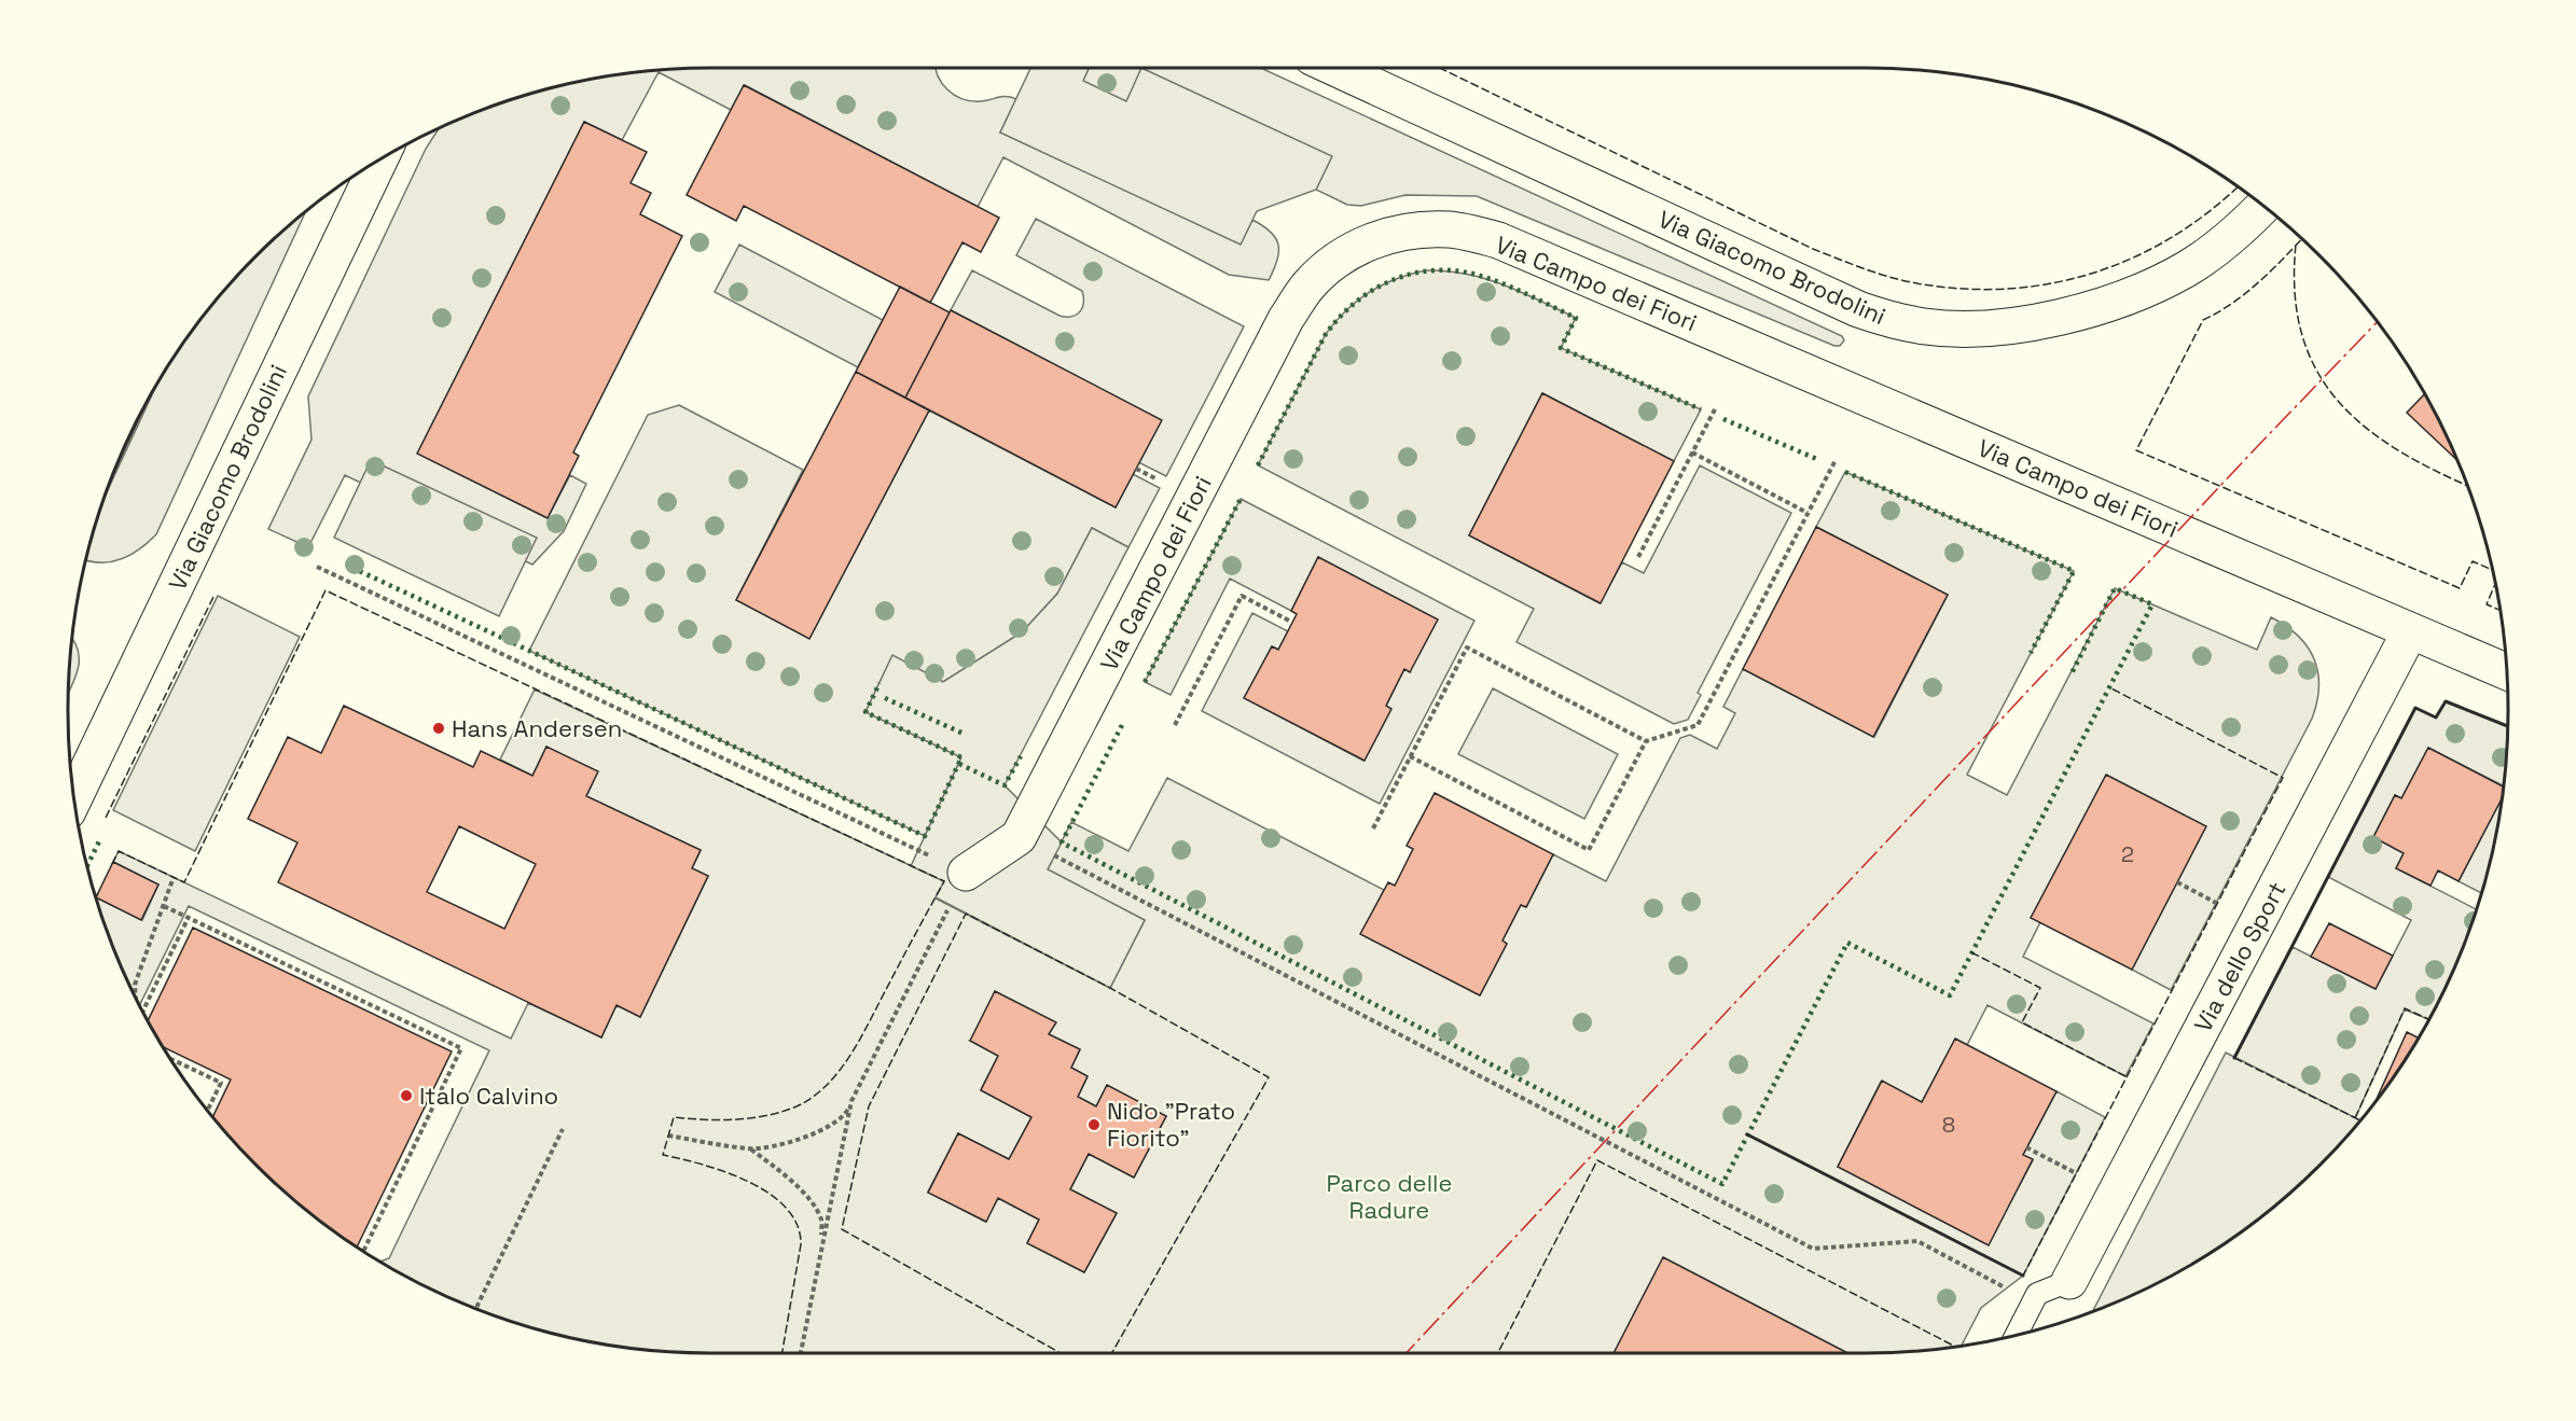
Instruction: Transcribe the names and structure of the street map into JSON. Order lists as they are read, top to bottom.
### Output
{
  "streets": {
    "street": ["Via Giacomo Brodolini", "Via Campo dei Fiori", "Via dello Sport"]
  },
  "crossings": [
    ["Via Campo dei Fiori", "Via dello Sport"]
  ],
  "parks": ["Parco delle Radure"],
  "places": ["Hans Andersen", "Italo Calvino", "Nido \"Prato Fiorito\""],
  "house_numbers": ["2", "8"]
}
